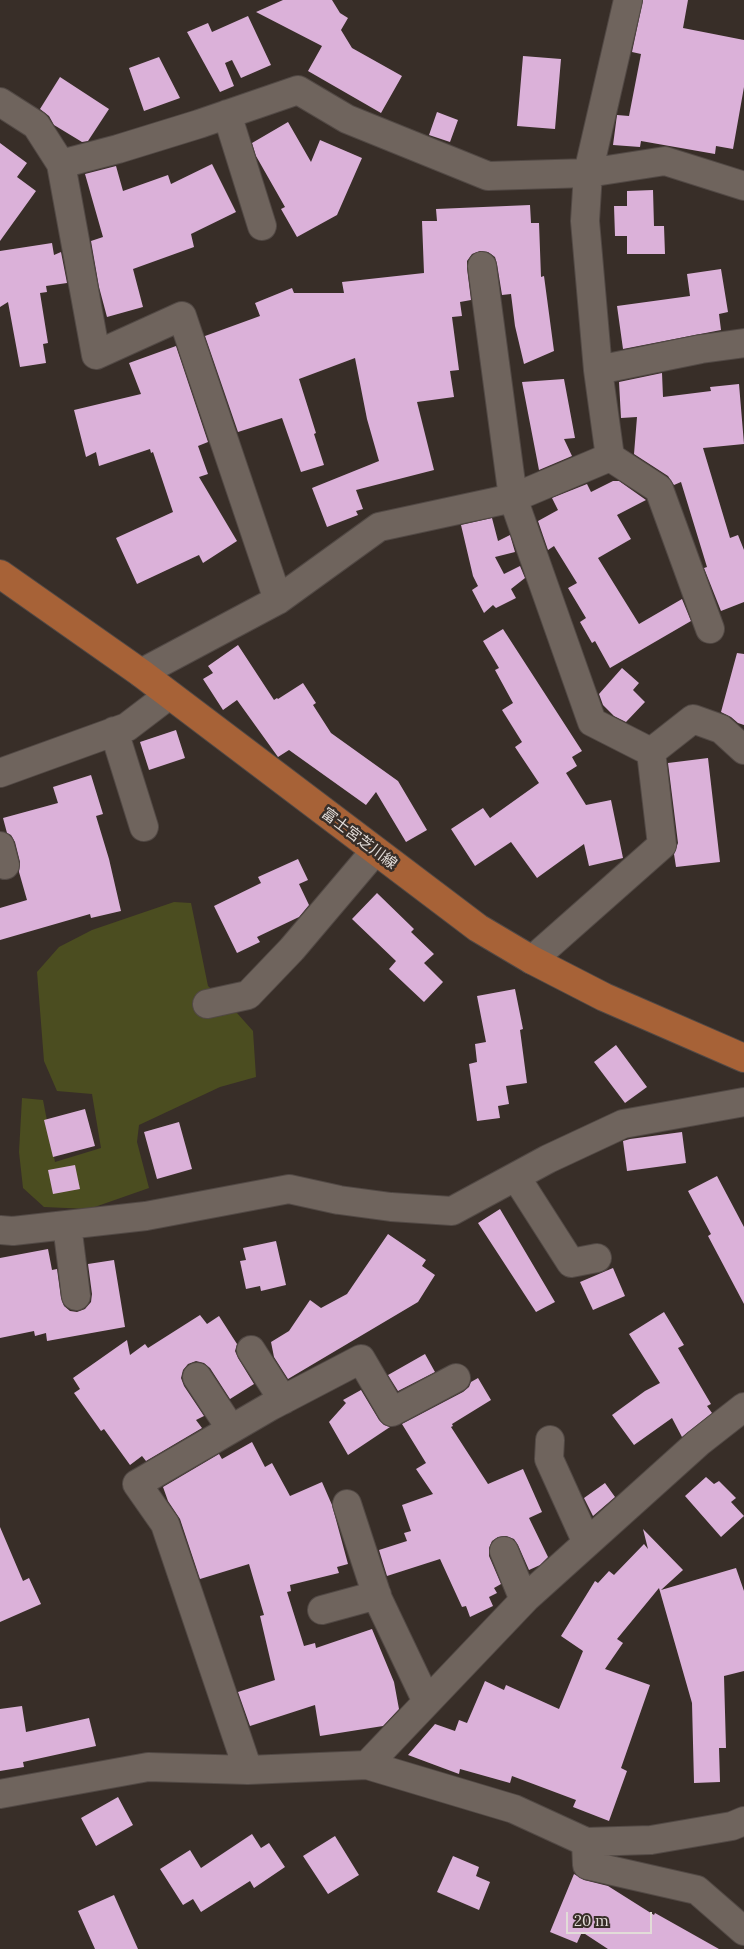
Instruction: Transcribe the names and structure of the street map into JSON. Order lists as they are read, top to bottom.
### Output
{
  "streets": {
    "main road": ["富士宮芝川線"]
  },
  "scale_bar": "20 m"
}
